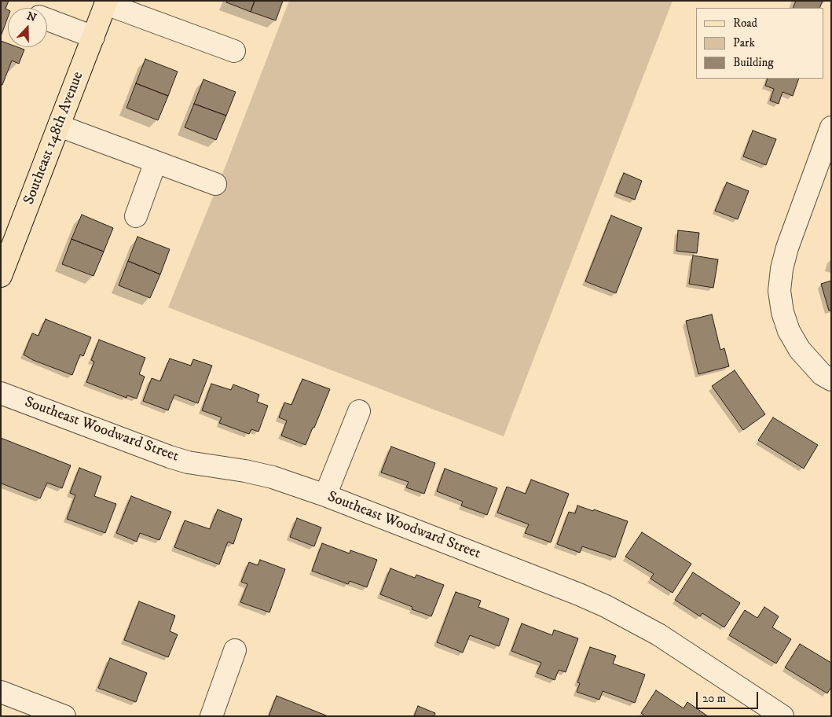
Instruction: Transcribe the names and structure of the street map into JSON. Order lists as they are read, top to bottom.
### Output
{
  "streets": {
    "main road": ["Southeast 148th Avenue"],
    "street": ["Southeast Woodward Street"]
  },
  "legend": ["Road", "Park", "Building"],
  "scale_bar": "20 m",
  "north": "top"
}
